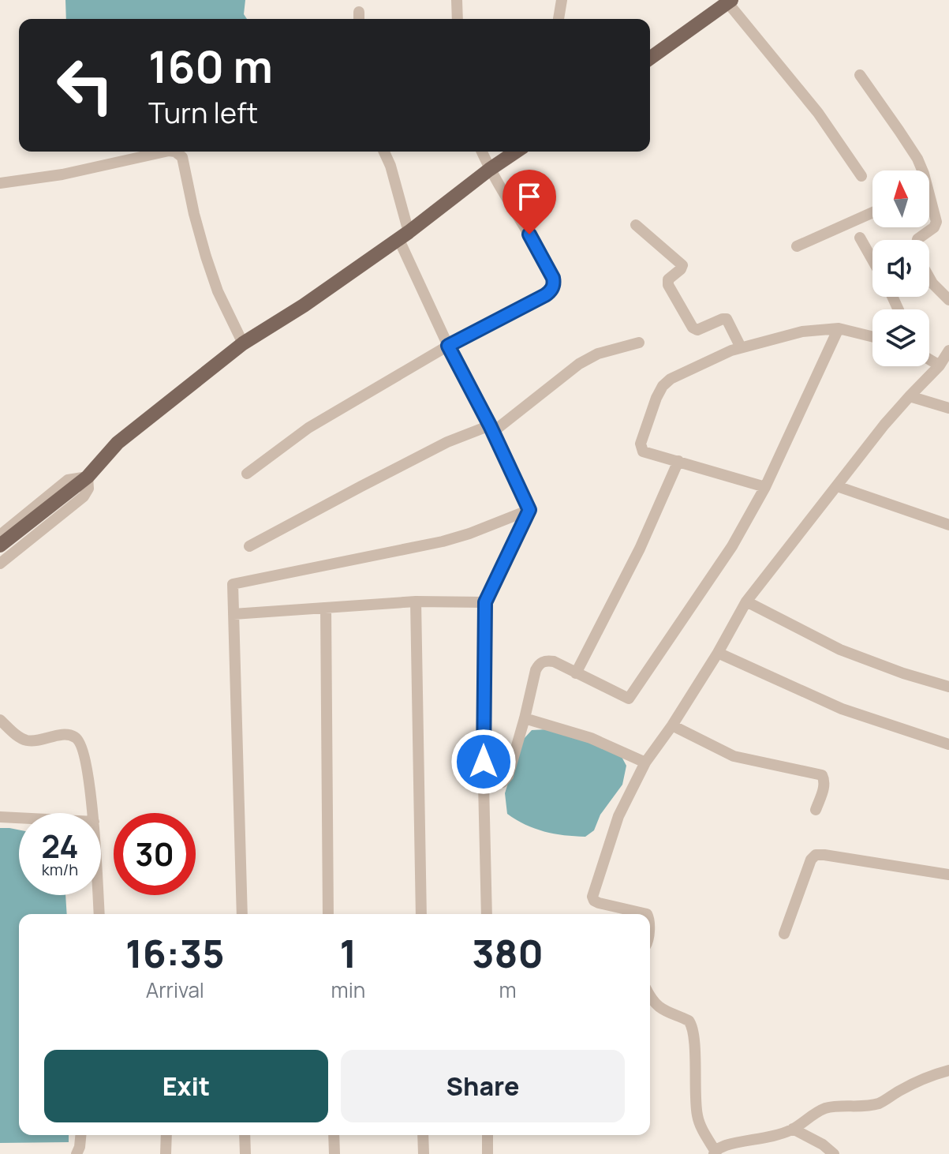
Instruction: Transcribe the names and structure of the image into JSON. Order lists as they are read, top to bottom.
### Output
{
  "north": "top",
  "page": {
    "turn": ["160 m", "Turn left"],
    "speed": "24 km/h",
    "limit": "30",
    "eta": [
      "16:35",
      "Arrival",
      "1",
      "min",
      "380",
      "m"
    ],
    "buttons": ["Exit", "Share"]
  }
}
